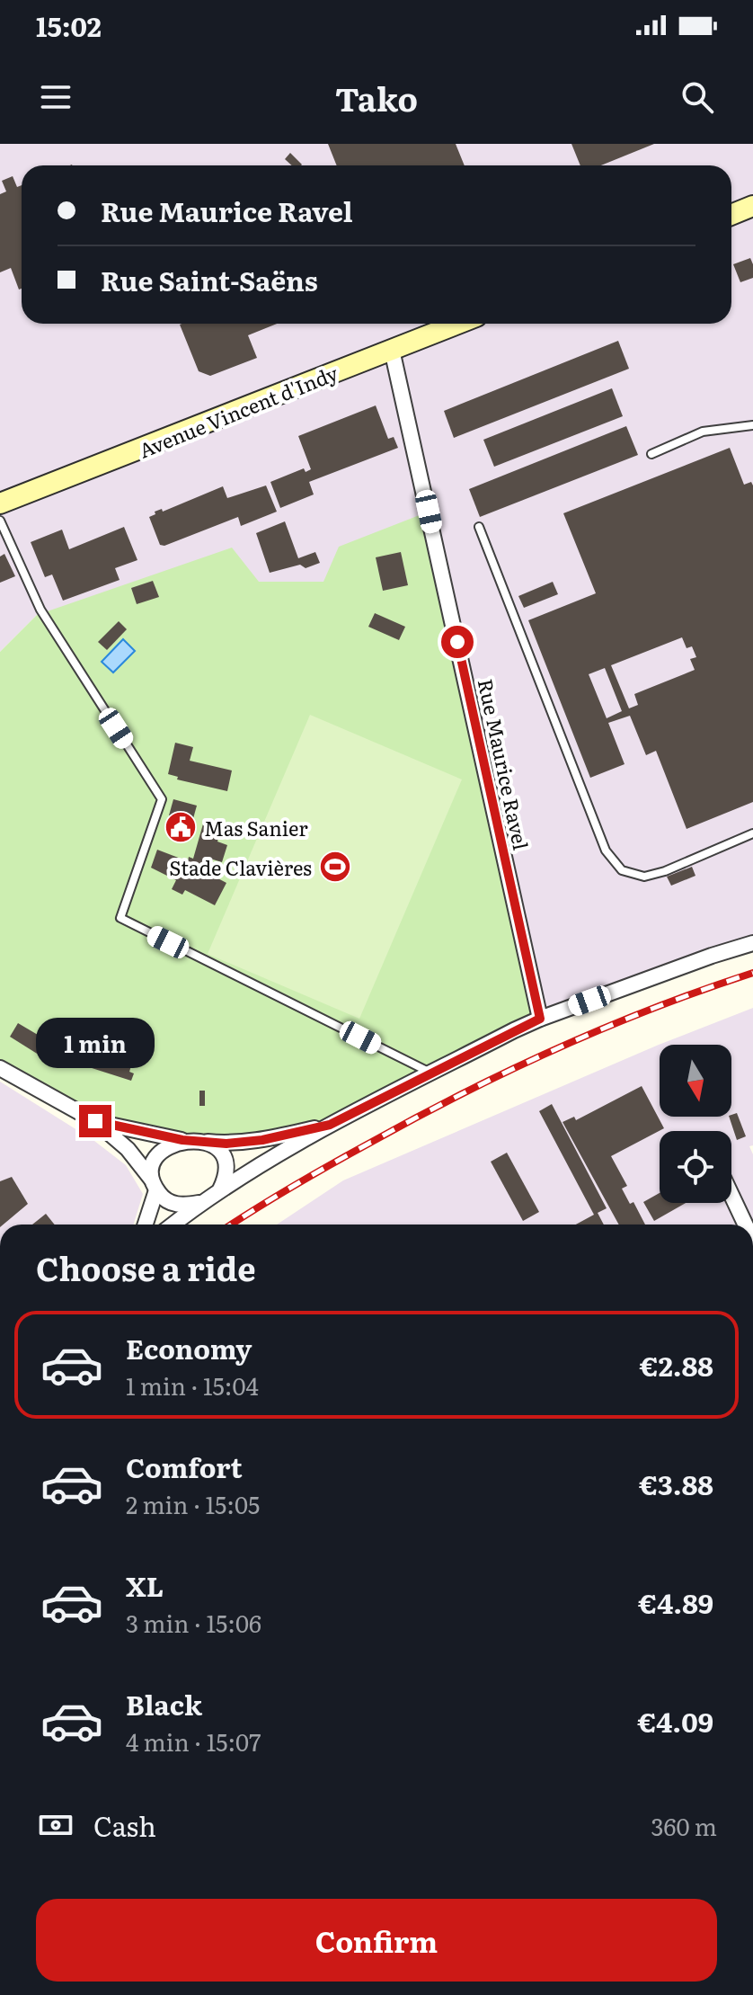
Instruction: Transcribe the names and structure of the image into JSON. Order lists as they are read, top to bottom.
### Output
{
  "streets": {
    "street": ["Avenue Vincent d'Indy", "Rue Maurice Ravel"]
  },
  "crossings": [
    ["Avenue Vincent d'Indy", "Rue Maurice Ravel"]
  ],
  "places": {
    "public building": ["Mas Sanier"],
    "sports": ["Stade Clavières"]
  },
  "north": "bottom",
  "page": {
    "status": "15:02",
    "header": "Tako",
    "banner": ["Rue Maurice Ravel", "Rue Saint-Saëns"],
    "bubble": "1 min",
    "heading": "Choose a ride",
    "list": [
      {
        "name": "Economy",
        "note": "1 min · 15:04",
        "value": "€2.88"
      },
      {
        "name": "Comfort",
        "note": "2 min · 15:05",
        "value": "€3.88"
      },
      {
        "name": "XL",
        "note": "3 min · 15:06",
        "value": "€4.89"
      },
      {
        "name": "Black",
        "note": "4 min · 15:07",
        "value": "€4.09"
      }
    ],
    "pay": ["Cash", "360 m"],
    "buttons": "Confirm"
  }
}
